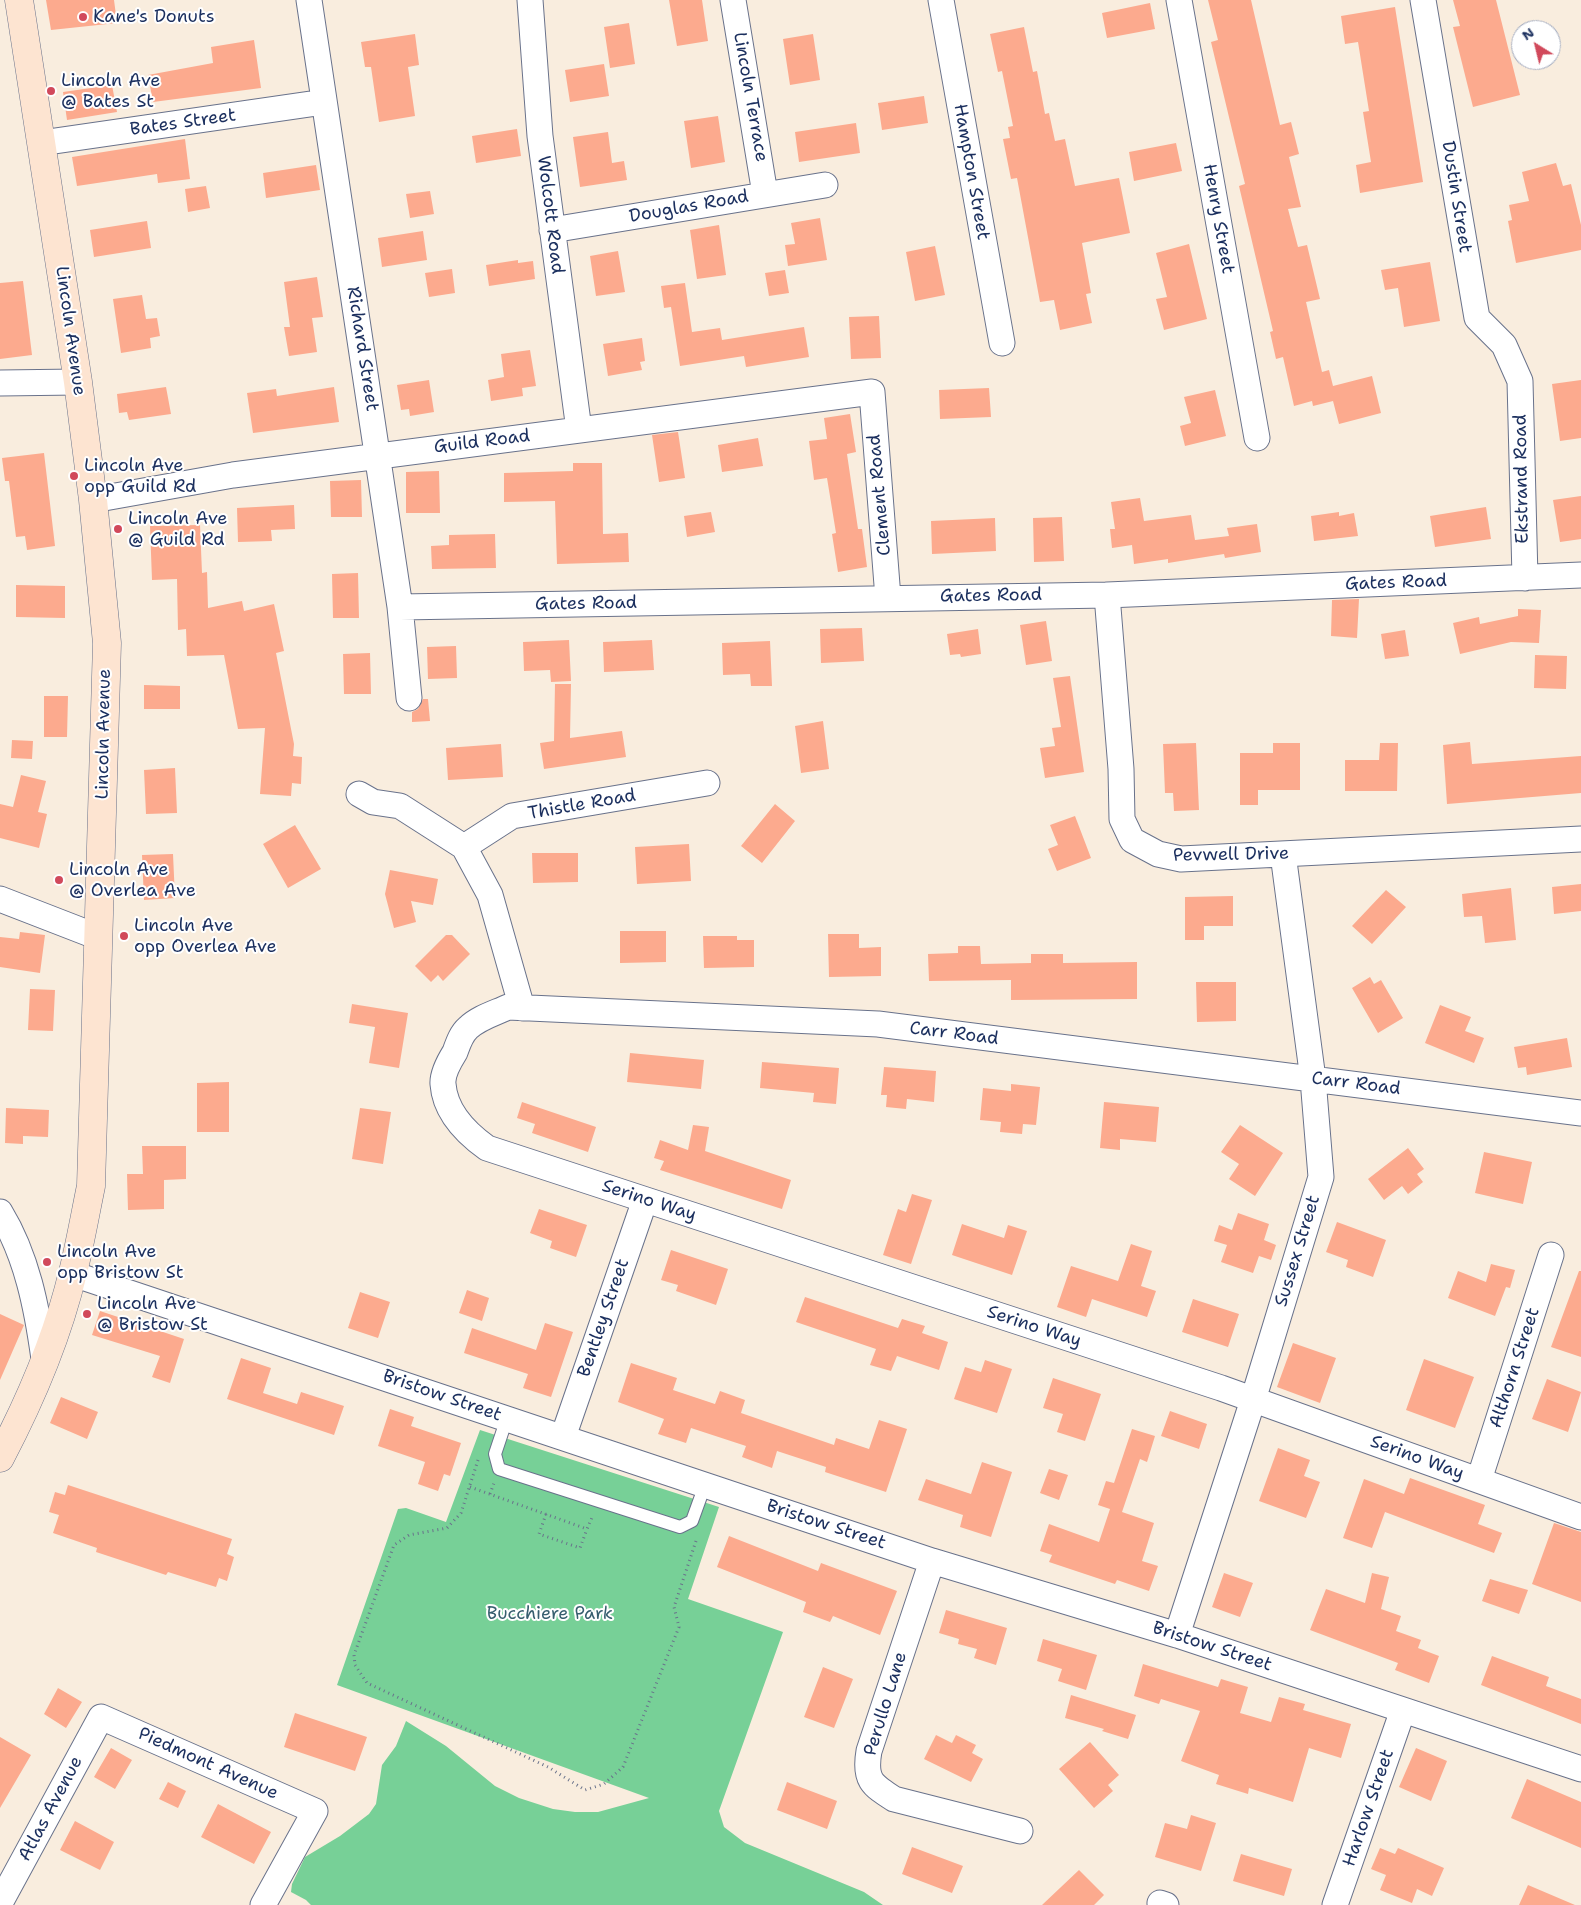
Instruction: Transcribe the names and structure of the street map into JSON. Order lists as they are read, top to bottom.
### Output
{
  "streets": {
    "main road": ["Lincoln Avenue"],
    "street": [
      "Lincoln Terrace",
      "Bates Street",
      "Hampton Street",
      "Dustin Street",
      "Douglas Road",
      "Wolcott Road",
      "Henry Street",
      "Richard Street",
      "Guild Road",
      "Ekstrand Road",
      "Clement Road",
      "Gates Road",
      "Thistle Road",
      "Pevwell Drive",
      "Carr Road",
      "Serino Way",
      "Sussex Street",
      "Bentley Street",
      "Althorn Street",
      "Bristow Street",
      "Perullo Lane",
      "Piedmont Avenue",
      "Harlow Street",
      "Atlas Avenue"
    ]
  },
  "crossings": [
    ["Lincoln Terrace", "Douglas Road"],
    ["Bates Street", "Lincoln Avenue"],
    ["Bates Street", "Richard Street"],
    ["Dustin Street", "Ekstrand Road"],
    ["Douglas Road", "Wolcott Road"],
    ["Wolcott Road", "Guild Road"],
    ["Lincoln Avenue", "Guild Road"],
    ["Lincoln Avenue", "Bristow Street"],
    ["Richard Street", "Guild Road"],
    ["Richard Street", "Gates Road"],
    ["Guild Road", "Clement Road"],
    ["Ekstrand Road", "Gates Road"],
    ["Clement Road", "Gates Road"],
    ["Gates Road", "Pevwell Drive"],
    ["Pevwell Drive", "Sussex Street"],
    ["Carr Road", "Serino Way"],
    ["Carr Road", "Sussex Street"],
    ["Serino Way", "Sussex Street"],
    ["Serino Way", "Bentley Street"],
    ["Serino Way", "Althorn Street"],
    ["Sussex Street", "Bristow Street"],
    ["Bentley Street", "Bristow Street"],
    ["Bristow Street", "Perullo Lane"],
    ["Bristow Street", "Harlow Street"],
    ["Piedmont Avenue", "Atlas Avenue"]
  ],
  "parks": ["Bucchiere Park"],
  "places": [
    "Kane's Donuts",
    "Lincoln Ave @ Bates St",
    "Lincoln Ave opp Guild Rd",
    "Lincoln Ave @ Guild Rd",
    "Lincoln Ave @ Overlea Ave",
    "Lincoln Ave opp Overlea Ave",
    "Lincoln Ave opp Bristow St",
    "Lincoln Ave @ Bristow St"
  ],
  "north": "top left"
}
